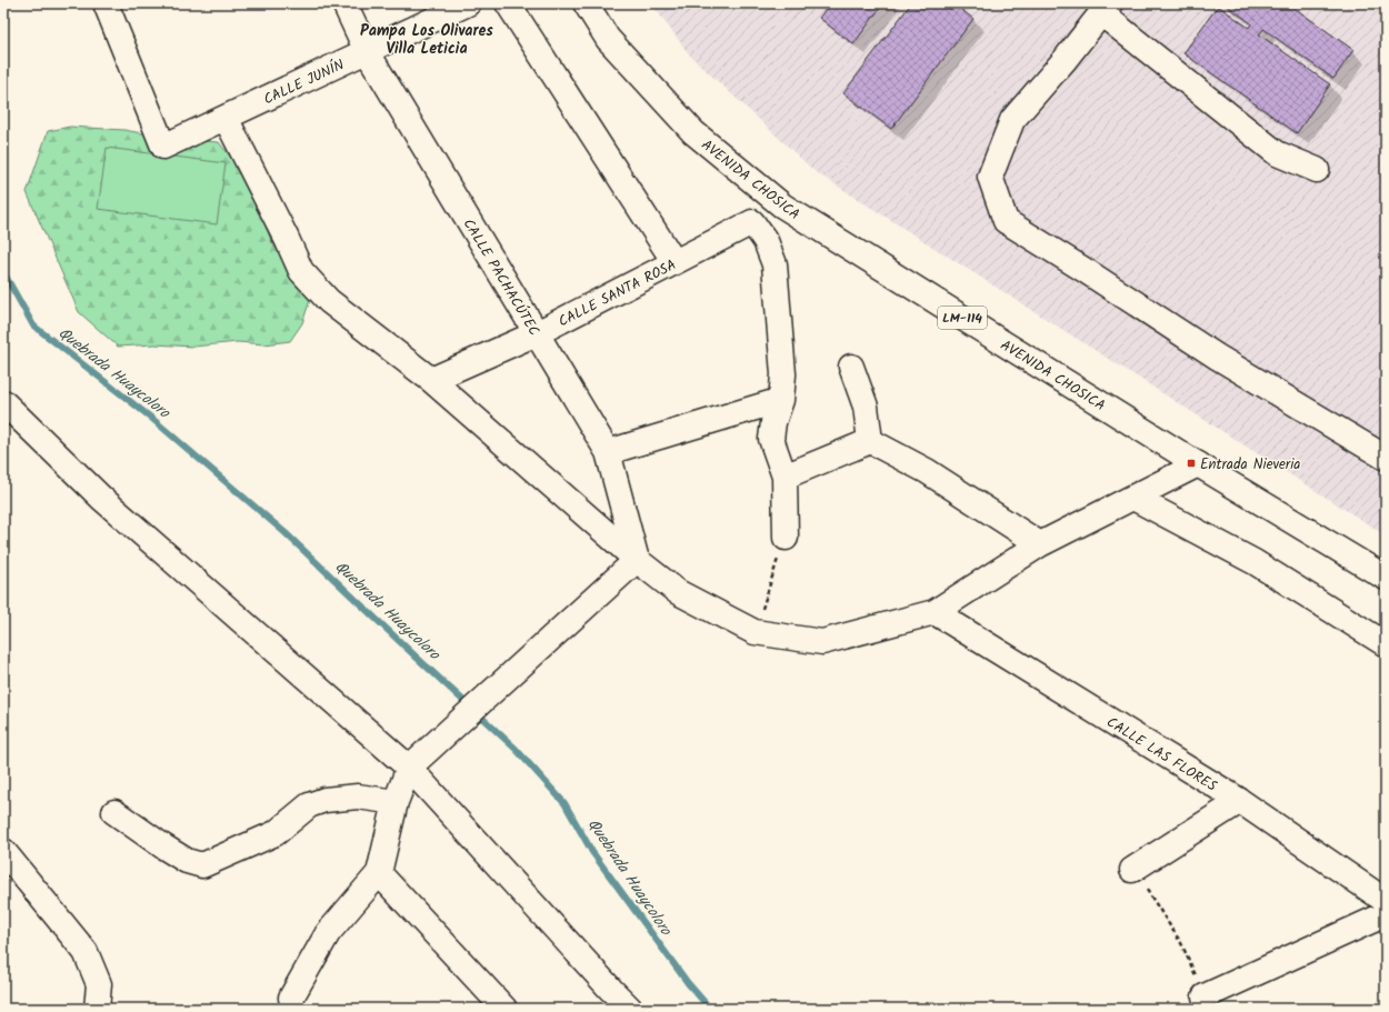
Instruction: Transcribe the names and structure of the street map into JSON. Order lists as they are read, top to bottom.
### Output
{
  "streets": {
    "street": [
      "CALLE JUNÍN",
      "AVENIDA CHOSICA",
      "CALLE PACHACÚTEC",
      "CALLE SANTA ROSA",
      "LM-114",
      "CALLE LAS FLORES"
    ]
  },
  "crossings": [
    ["CALLE JUNÍN", "CALLE PACHACÚTEC"],
    ["CALLE PACHACÚTEC", "CALLE SANTA ROSA"]
  ],
  "districts": ["Pampa Los Olivares Villa Leticia"],
  "water": ["Quebrada Huaycoloro"],
  "places": {
    "transit": ["Entrada Nieveria"]
  }
}
